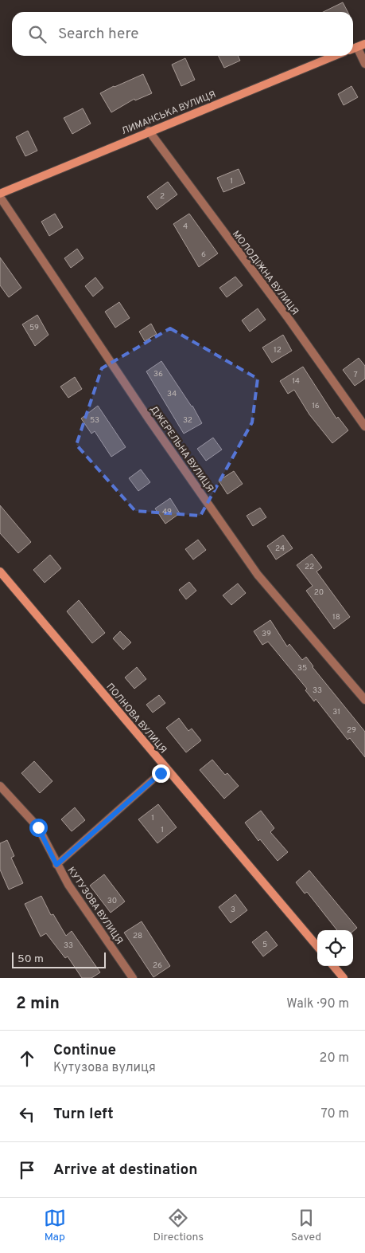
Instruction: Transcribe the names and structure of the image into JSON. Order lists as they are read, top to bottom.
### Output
{
  "streets": {
    "street": [
      "ЛИМАНСЬКА ВУЛИЦЯ",
      "МОЛОДІЖНА ВУЛИЦЯ",
      "ДЖЕРЕЛЬНА ВУЛИЦЯ",
      "ПОЛНОВА ВУЛИЦЯ",
      "КУТУЗОВА ВУЛИЦЯ"
    ]
  },
  "crossings": [
    ["ЛИМАНСЬКА ВУЛИЦЯ", "МОЛОДІЖНА ВУЛИЦЯ"]
  ],
  "house_numbers": [
    "1",
    "2",
    "4",
    "6",
    "59",
    "12",
    "36",
    "7",
    "14",
    "34",
    "16",
    "53",
    "32",
    "49",
    "24",
    "22",
    "20",
    "18",
    "39",
    "35",
    "33",
    "31",
    "29",
    "1",
    "1",
    "30",
    "3",
    "28",
    "5",
    "33",
    "26"
  ],
  "scale_bar": "50 m",
  "page": {
    "search": "Search here",
    "scale": "50 m",
    "heading": ["2 min", "Walk · 90 m"],
    "list": [
      ["Continue", "Кутузова вулиця", "20 m"],
      ["Turn left", "70 m"],
      "Arrive at destination"
    ],
    "nav": ["Map", "Directions", "Saved"]
  }
}
